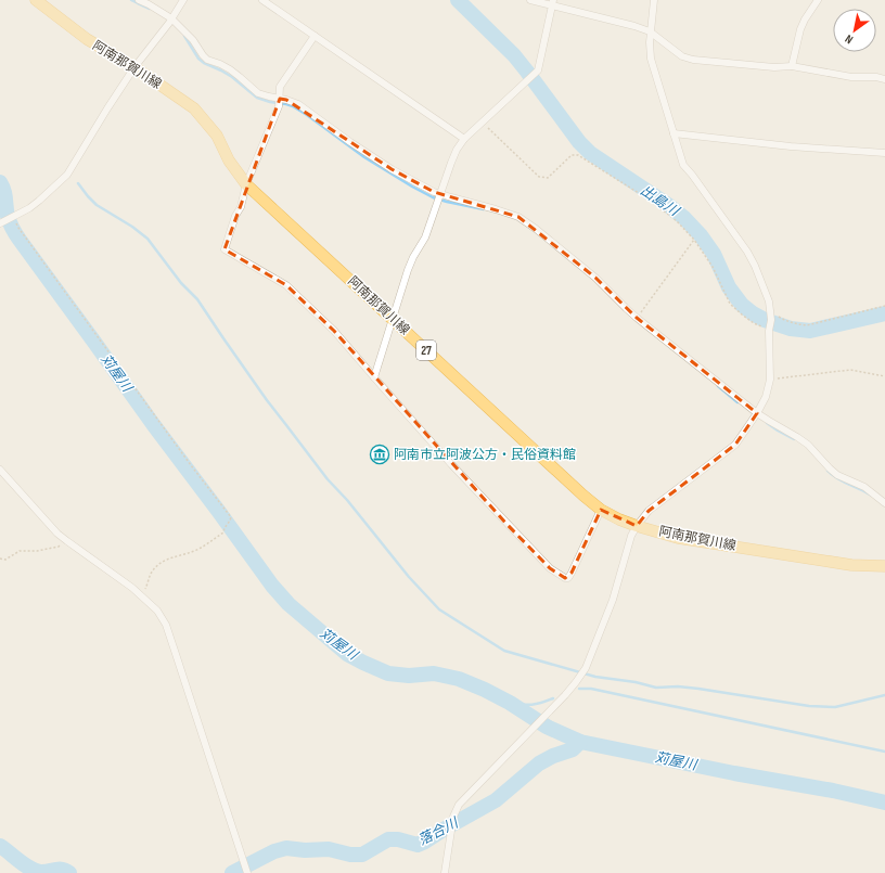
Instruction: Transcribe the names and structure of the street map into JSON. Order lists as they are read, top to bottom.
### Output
{
  "streets": {
    "main road": ["阿南那賀川線", "27"]
  },
  "water": ["出島川", "苅屋川", "落合川"],
  "places": {
    "museum": ["阿南市立阿波公方・民俗資料館"]
  },
  "north": "bottom left"
}
